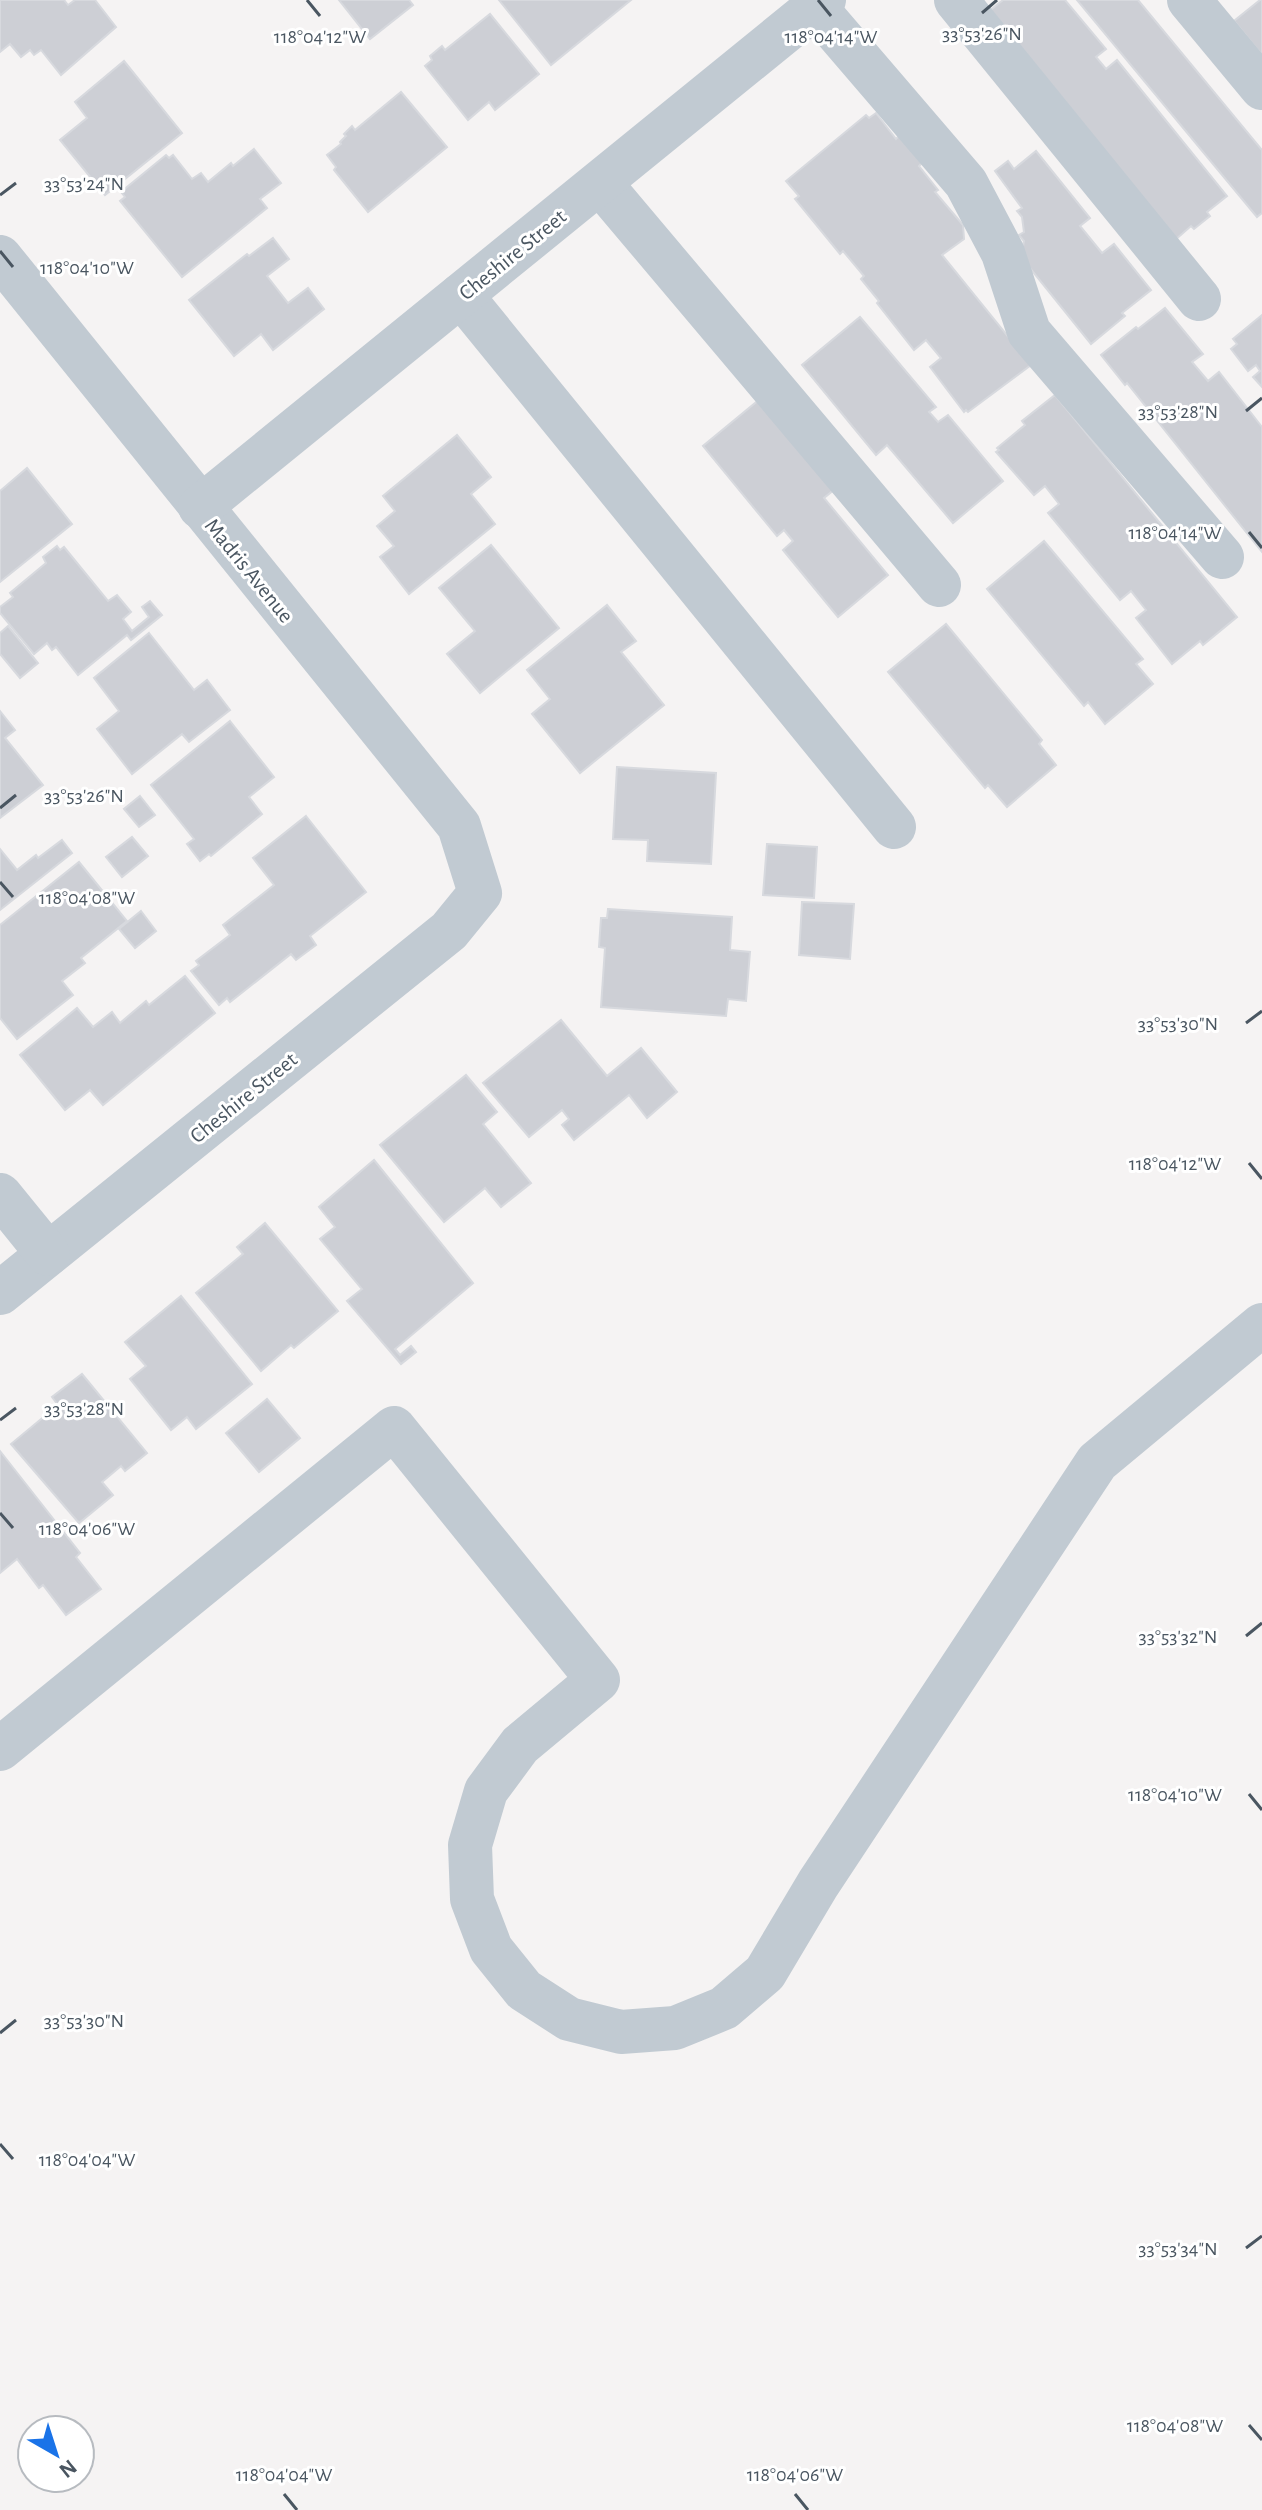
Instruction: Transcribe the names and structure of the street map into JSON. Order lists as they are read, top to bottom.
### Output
{
  "streets": {
    "street": ["Cheshire Street", "Madris Avenue"]
  },
  "crossings": [
    ["Cheshire Street", "Madris Avenue"]
  ],
  "north": "bottom right",
  "coordinates": [
    "33°53'26\"N",
    "118°04'14\"W",
    "118°04'12\"W",
    "33°53'24\"N",
    "118°04'10\"W",
    "33°53'28\"N",
    "118°04'08\"W",
    "33°53'30\"N",
    "118°04'06\"W",
    "33°53'32\"N",
    "118°04'04\"W",
    "33°53'34\"N"
  ]
}
